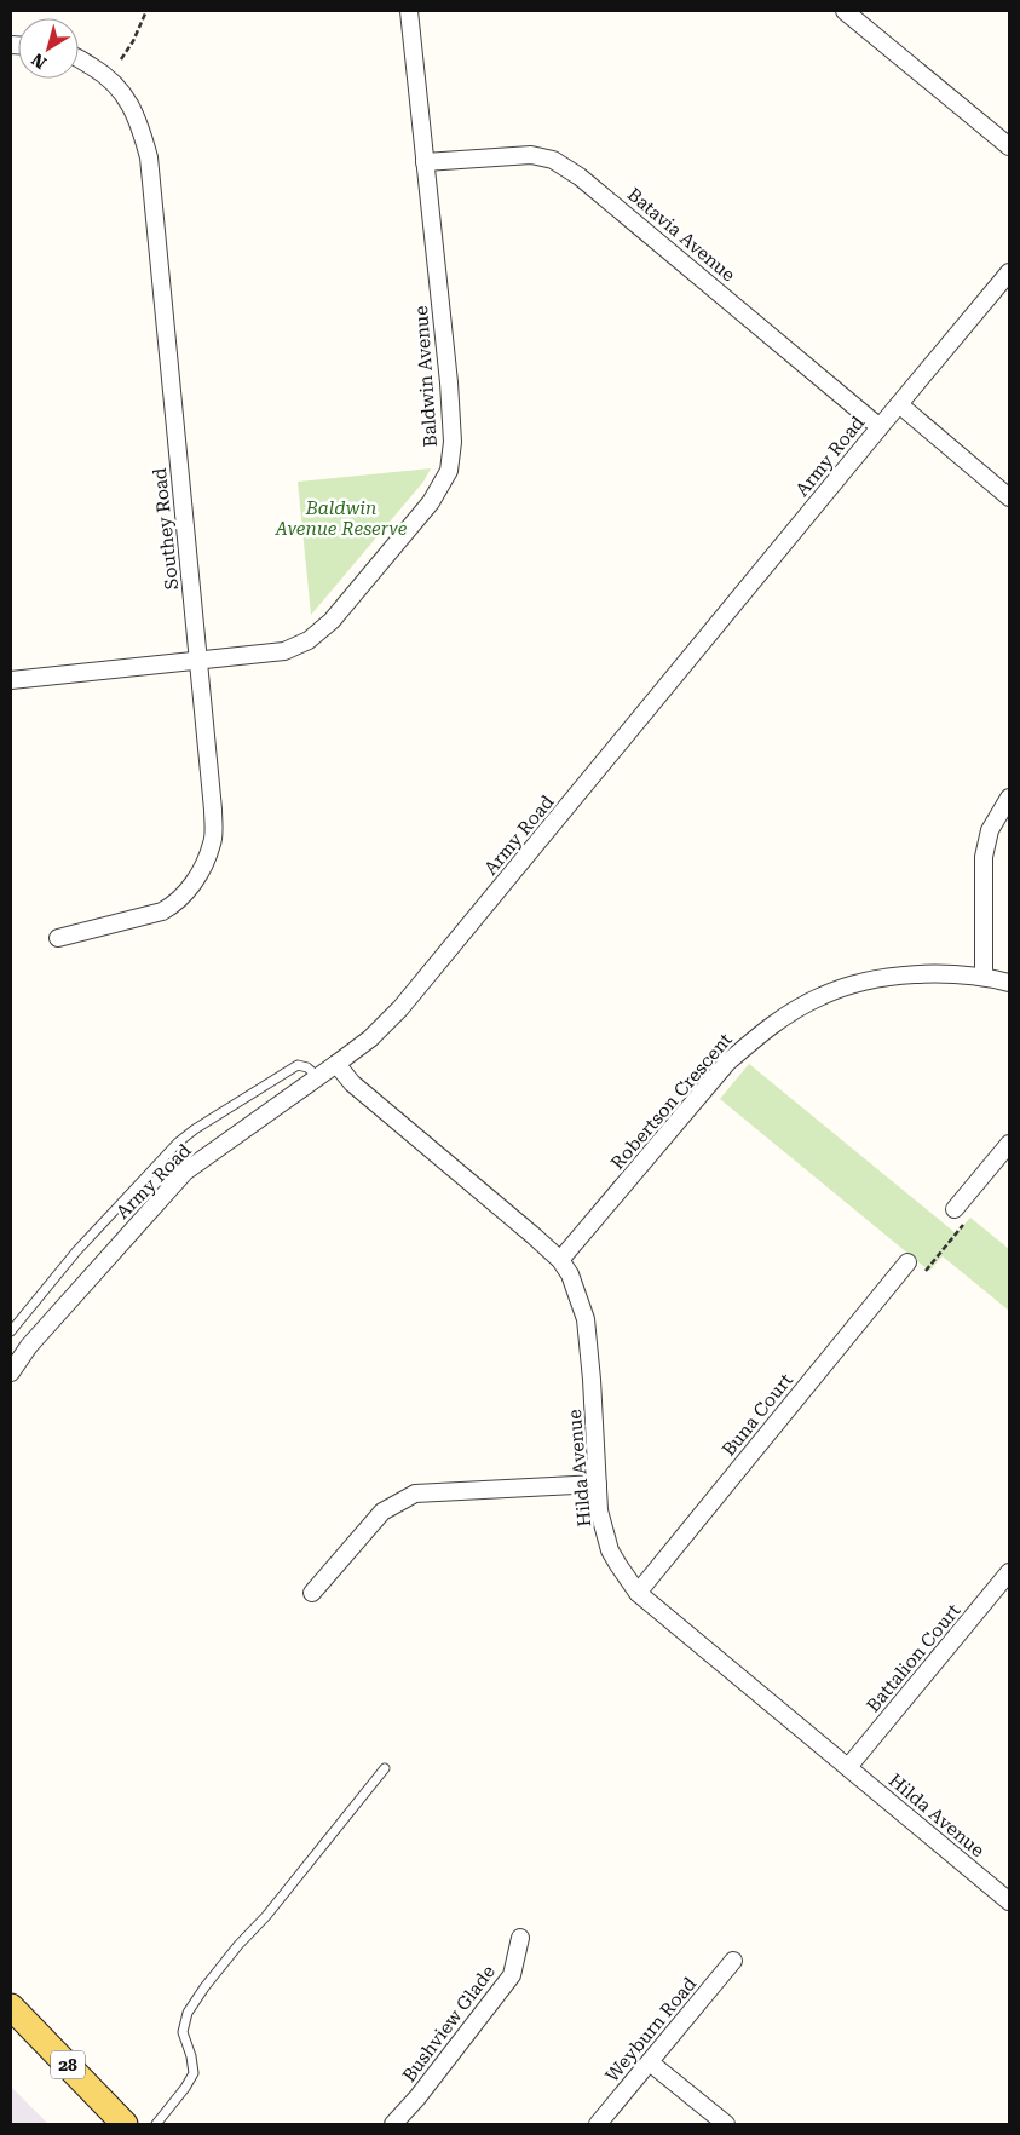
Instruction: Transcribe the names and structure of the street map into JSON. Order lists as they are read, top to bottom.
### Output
{
  "streets": {
    "main road": ["28"],
    "street": [
      "Batavia Avenue",
      "Baldwin Avenue",
      "Army Road",
      "Southey Road",
      "Robertson Crescent",
      "Buna Court",
      "Hilda Avenue",
      "Battalion Court",
      "Bushview Glade",
      "Weyburn Road"
    ]
  },
  "crossings": [
    ["Batavia Avenue", "Baldwin Avenue"],
    ["Batavia Avenue", "Army Road"],
    ["Baldwin Avenue", "Southey Road"],
    ["Army Road", "Hilda Avenue"],
    ["Robertson Crescent", "Hilda Avenue"],
    ["Buna Court", "Hilda Avenue"],
    ["Hilda Avenue", "Battalion Court"]
  ],
  "parks": ["Baldwin Avenue Reserve"],
  "north": "bottom left"
}
